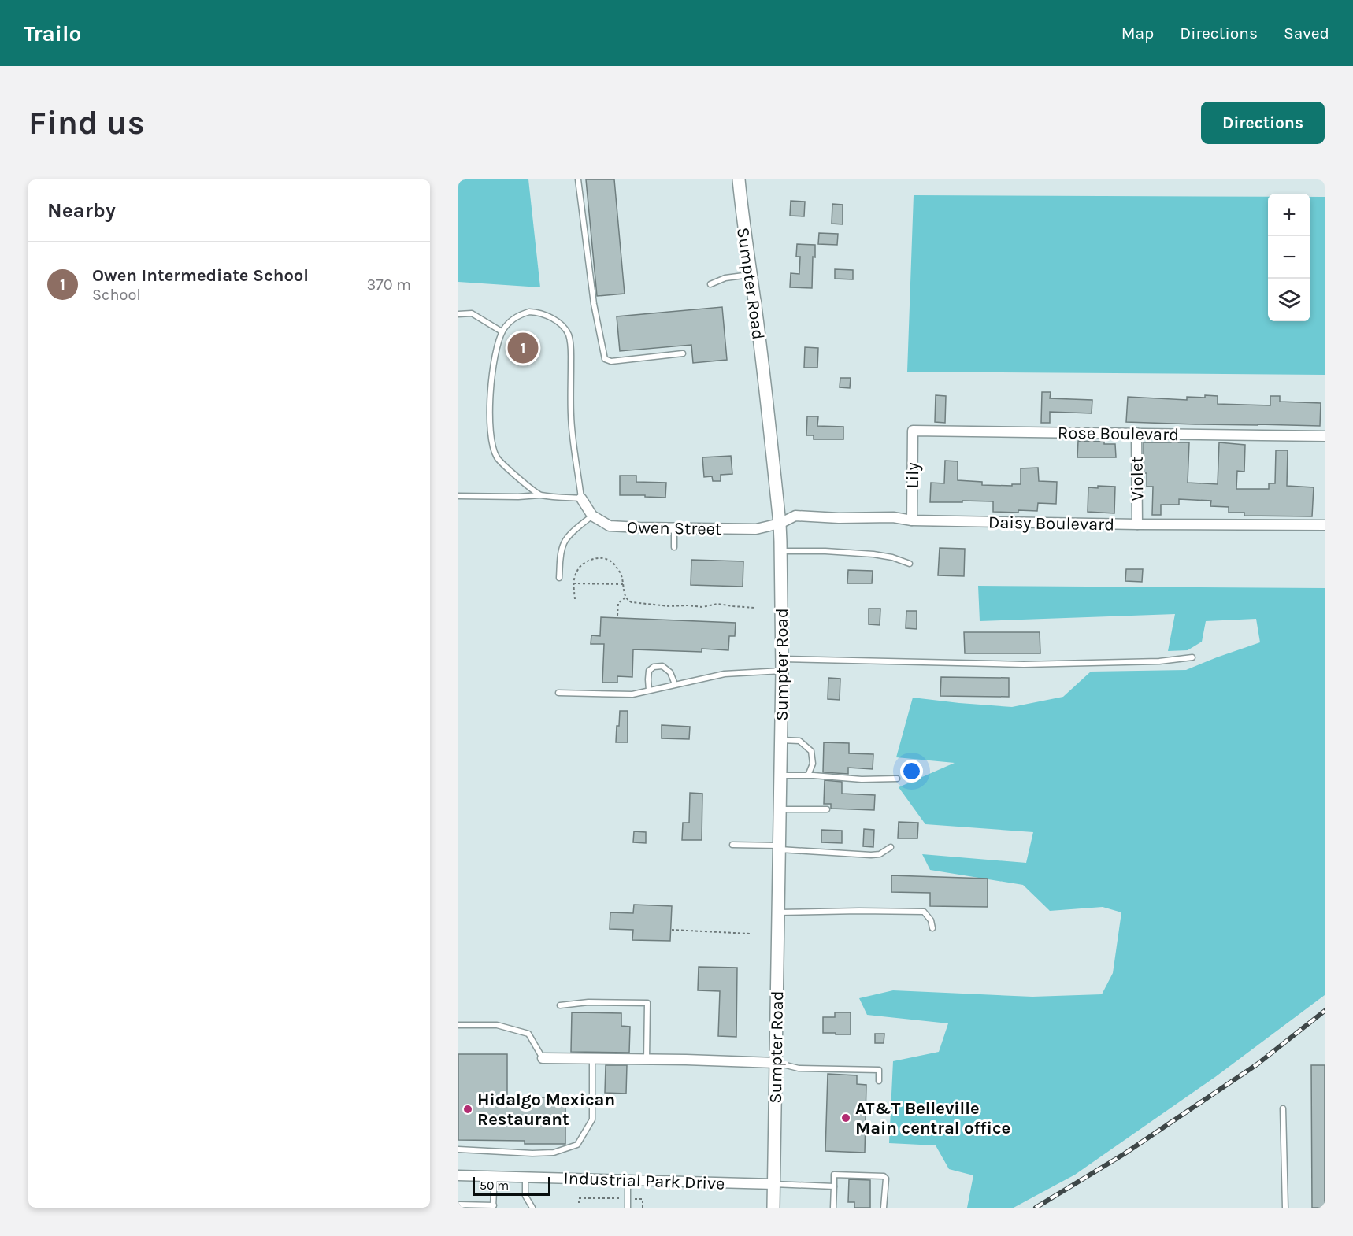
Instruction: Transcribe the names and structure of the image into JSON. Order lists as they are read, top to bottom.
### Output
{
  "streets": {
    "street": [
      "Sumpter Road",
      "Rose Boulevard",
      "Lily",
      "Violet",
      "Daisy Boulevard",
      "Owen Street",
      "Industrial Park Drive"
    ]
  },
  "crossings": [
    ["Sumpter Road", "Daisy Boulevard"],
    ["Sumpter Road", "Owen Street"],
    ["Sumpter Road", "Industrial Park Drive"],
    ["Rose Boulevard", "Lily"],
    ["Rose Boulevard", "Violet"],
    ["Lily", "Daisy Boulevard"],
    ["Violet", "Daisy Boulevard"],
    ["Daisy Boulevard", "Owen Street"]
  ],
  "places": ["Hidalgo Mexican Restaurant", "AT&T Belleville Main central office"],
  "scale_bar": "50 m",
  "page": {
    "header": "Trailo",
    "nav": ["Map", "Directions", "Saved"],
    "buttons": "Directions",
    "title": "Find us",
    "heading": "Nearby",
    "map_buttons": ["+", "−"],
    "list": [
      {
        "mark": "1",
        "name": "Owen Intermediate School",
        "note": "School",
        "value": "370 m"
      }
    ],
    "pins": "1",
    "scale": "50 m"
  }
}
